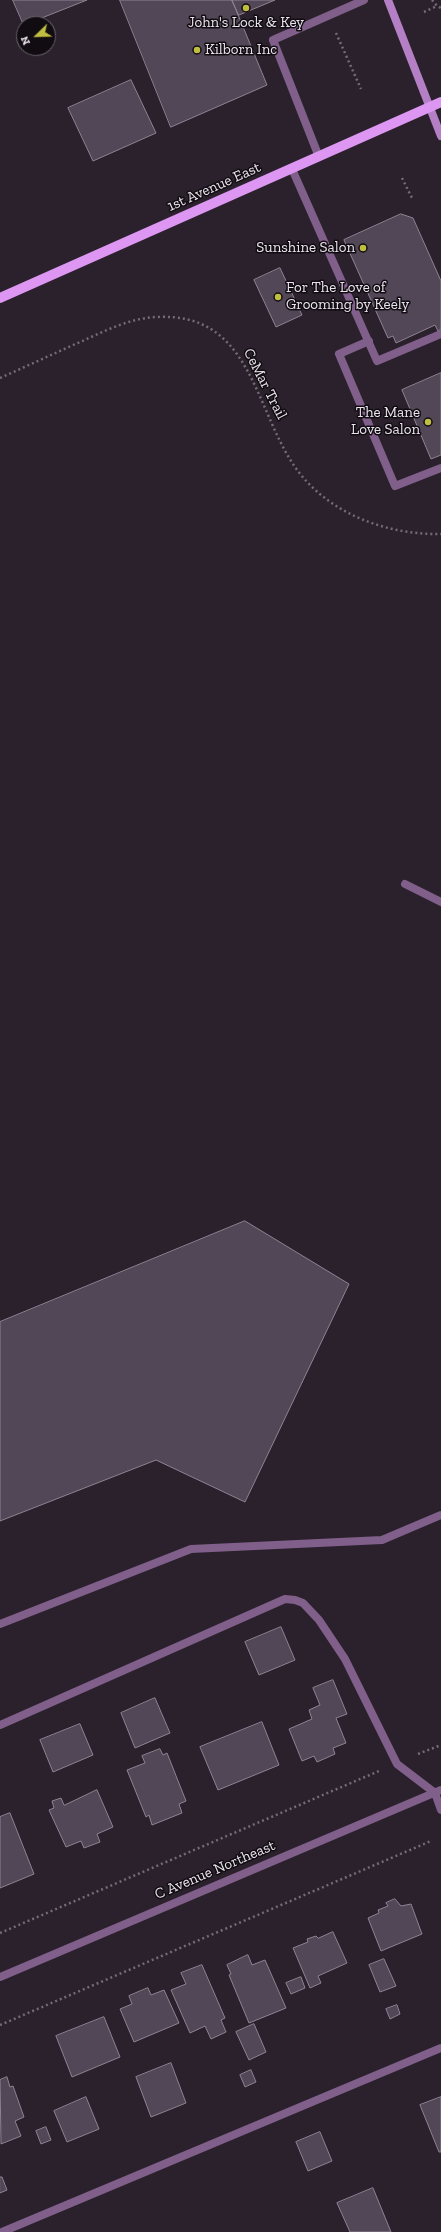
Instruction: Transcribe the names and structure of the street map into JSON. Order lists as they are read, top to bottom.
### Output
{
  "streets": {
    "main road": ["1st Avenue East"],
    "street": ["C Avenue Northeast"],
    "path": ["CeMar Trail"]
  },
  "places": [
    "John's Lock & Key",
    "Kilborn Inc",
    "Sunshine Salon",
    "For The Love of Grooming by Keely",
    "The Mane Love Salon"
  ],
  "north": "bottom left"
}
